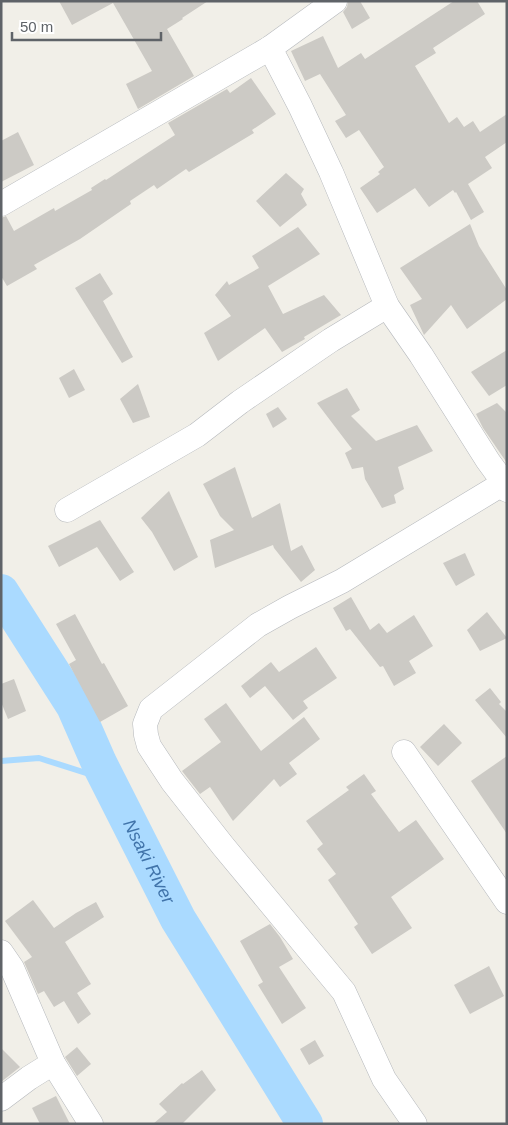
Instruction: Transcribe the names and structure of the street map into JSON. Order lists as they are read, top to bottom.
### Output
{
  "water": ["Nsaki River"],
  "scale_bar": "50 m"
}
